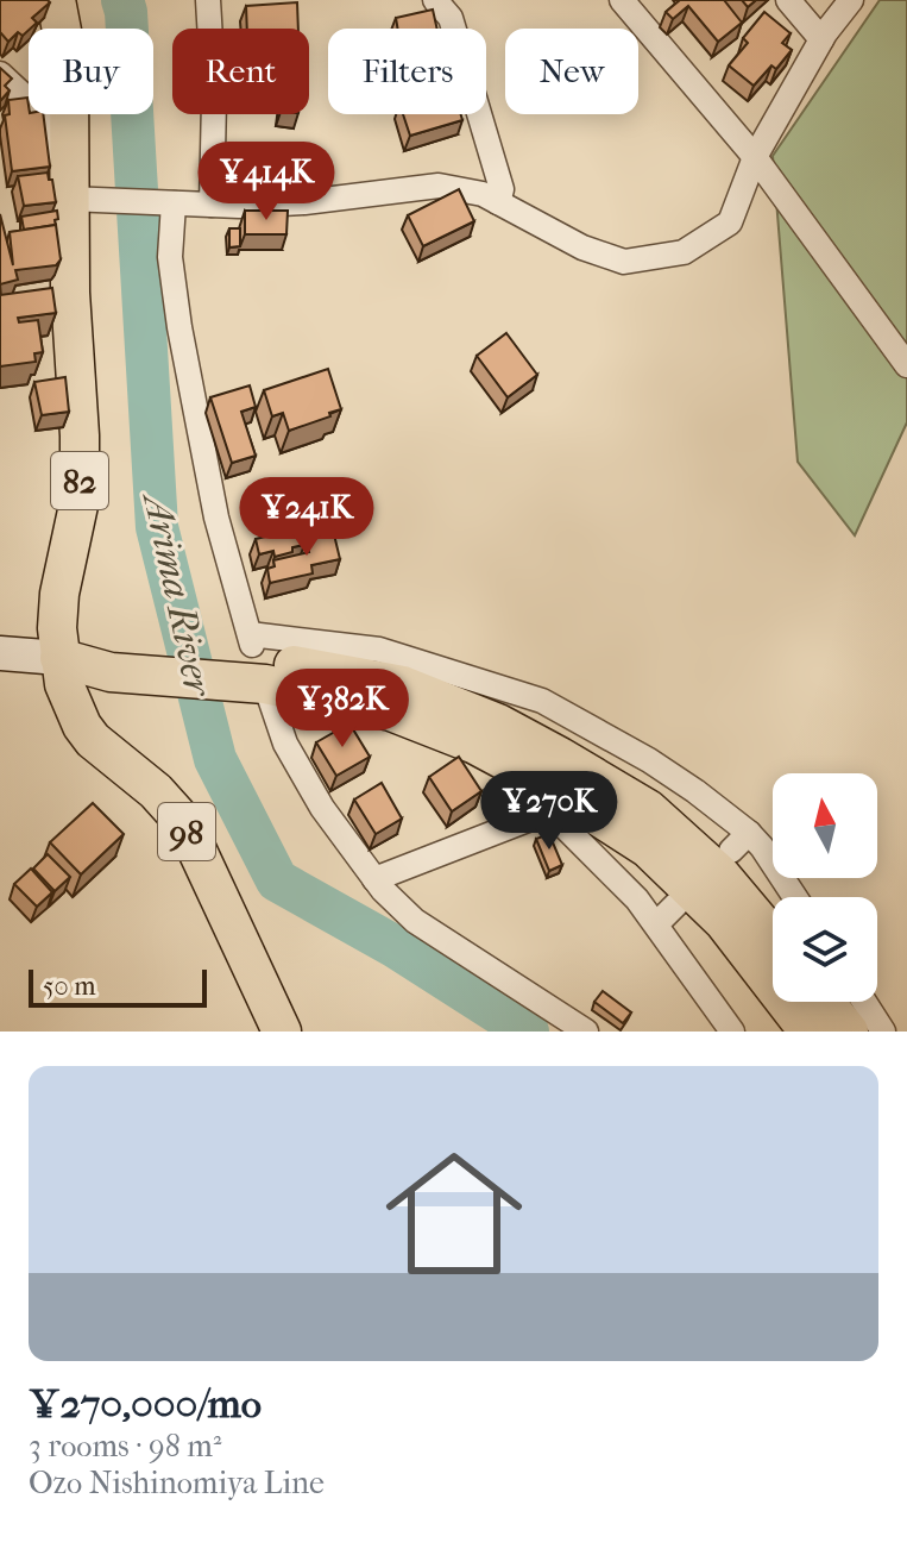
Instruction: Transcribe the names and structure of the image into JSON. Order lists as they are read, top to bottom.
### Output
{
  "streets": {
    "main road": ["82", "98"]
  },
  "crossings": [
    ["82", "98"]
  ],
  "water": ["Arima River"],
  "scale_bar": "50 m",
  "north": "top",
  "page": {
    "chip": [
      "Buy",
      "Rent",
      "Filters",
      "New"
    ],
    "price": [
      "¥414K",
      "¥241K",
      "¥382K",
      "¥270K"
    ],
    "scale": "50 m",
    "list": [
      {
        "name": "¥270,000/mo",
        "note": "3 rooms · 98 m² · Ozo Nishinomiya Line"
      }
    ]
  }
}
